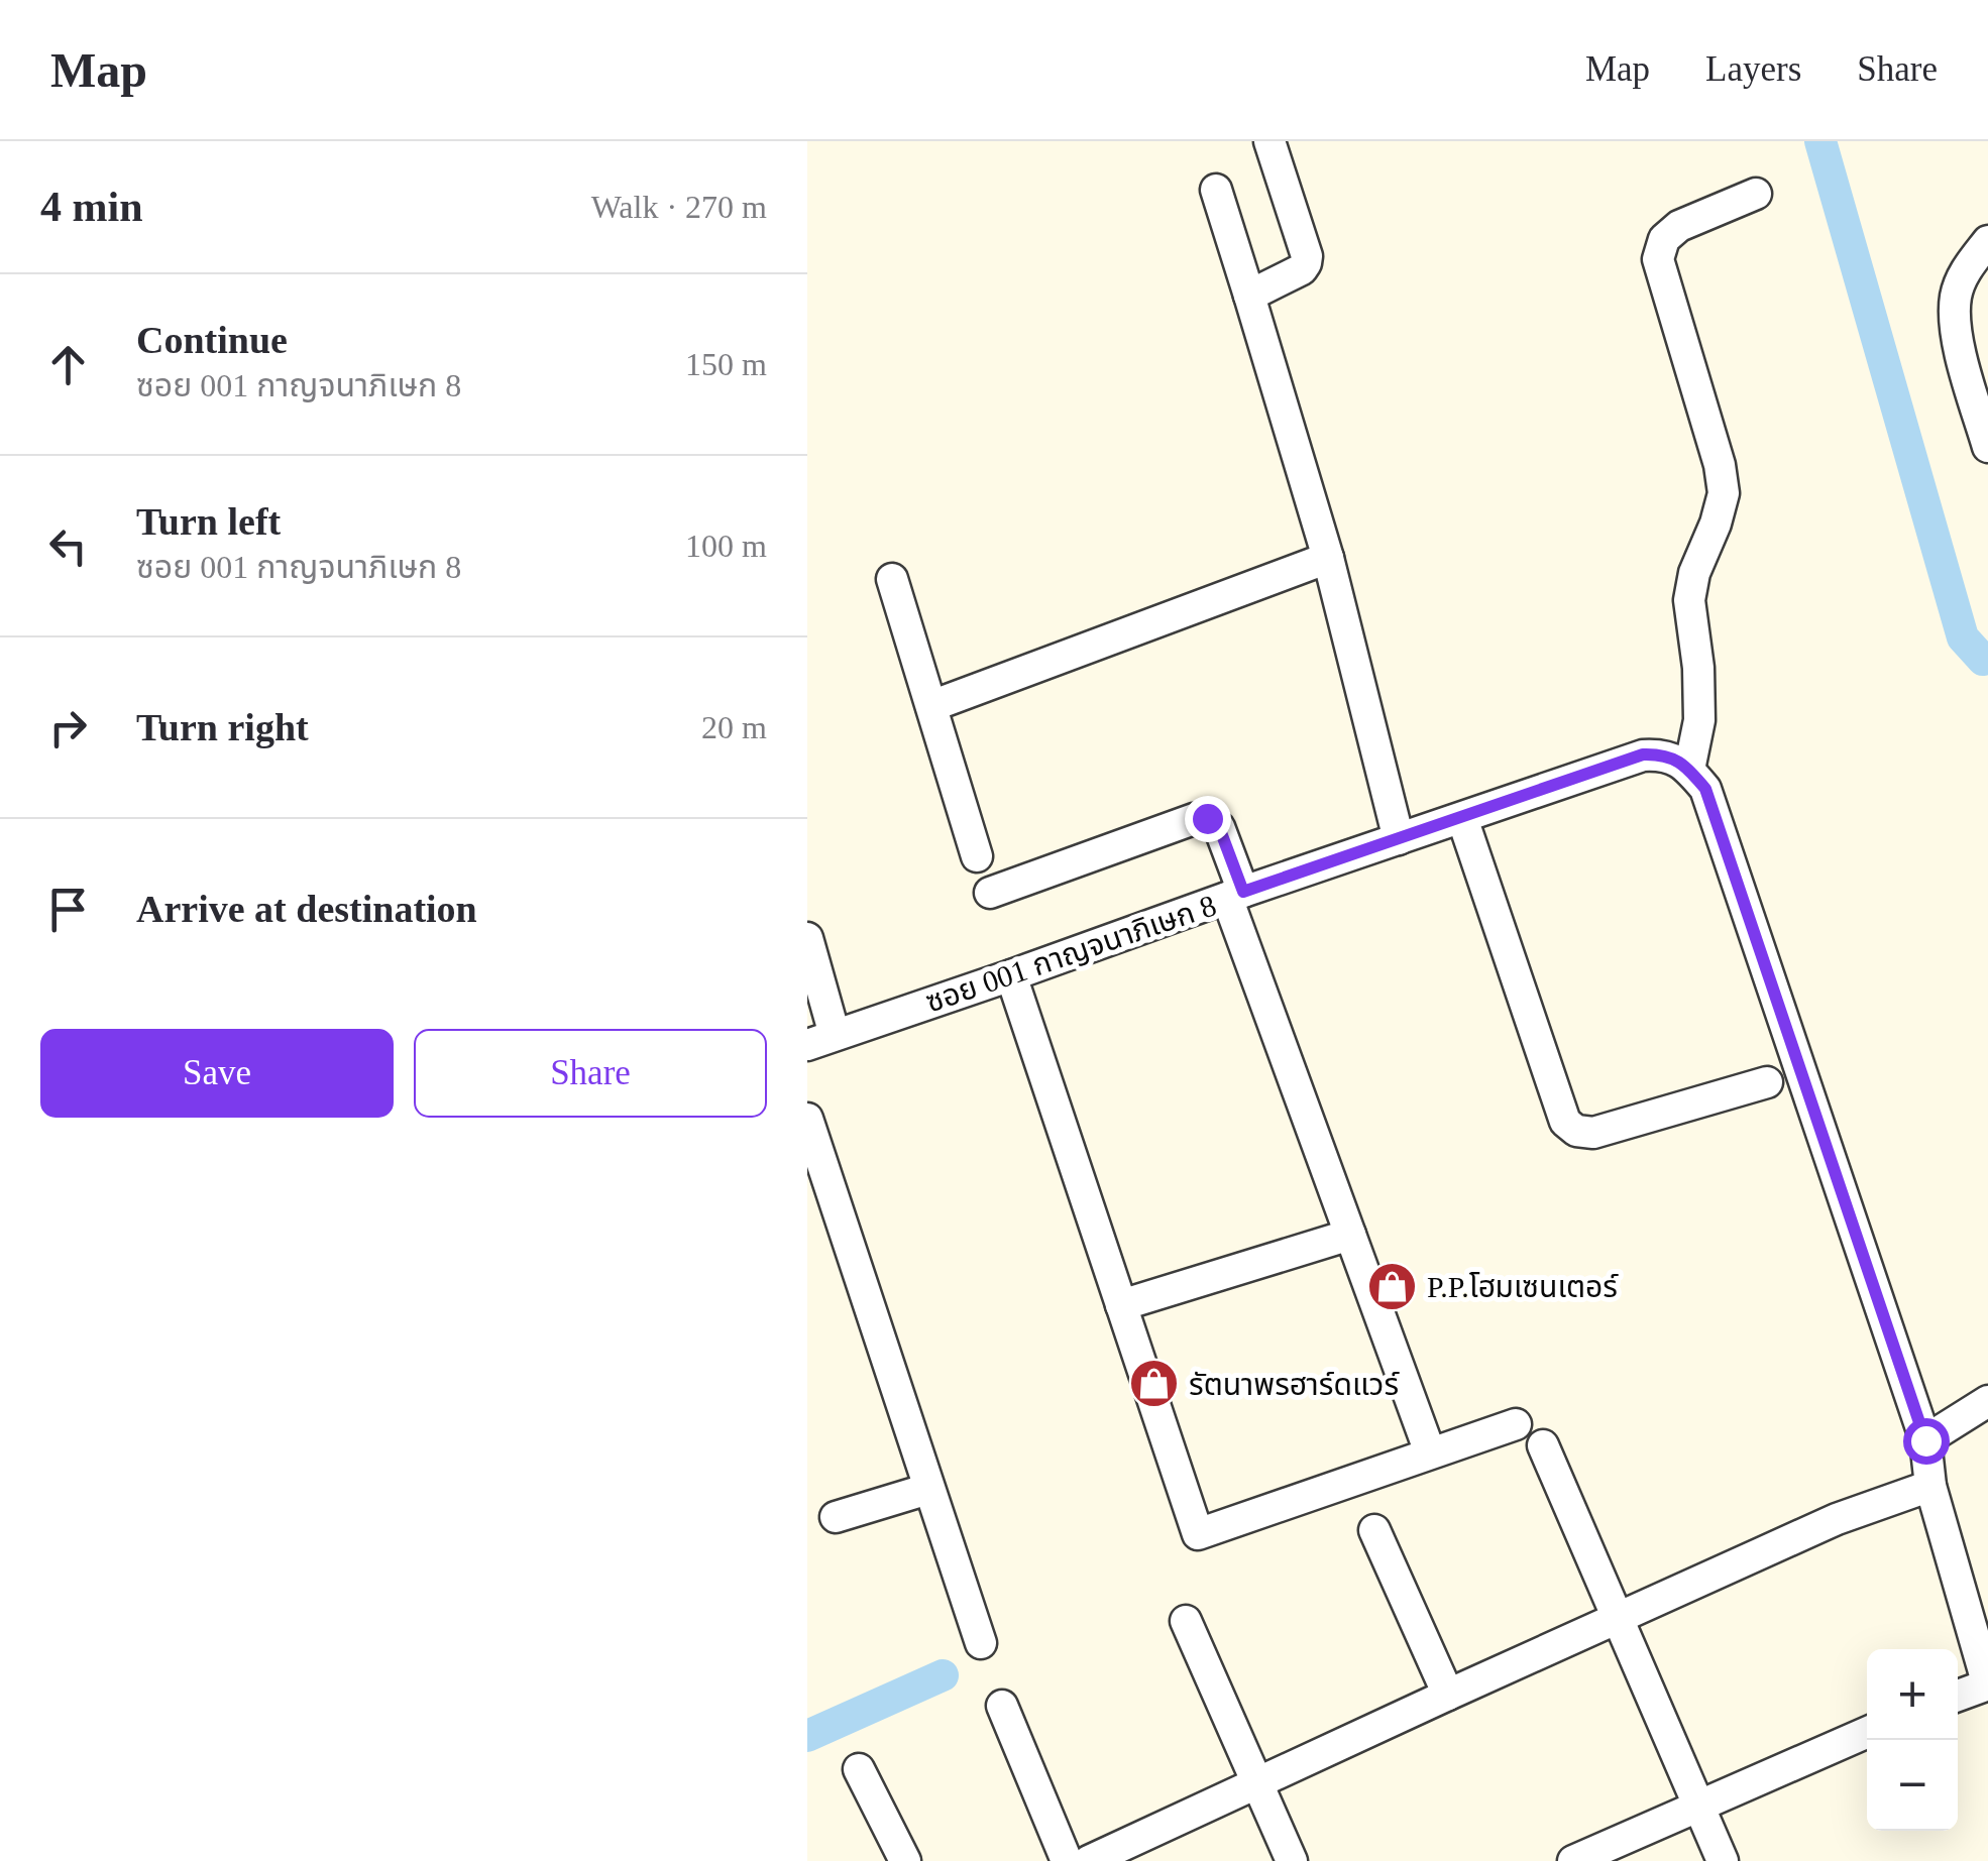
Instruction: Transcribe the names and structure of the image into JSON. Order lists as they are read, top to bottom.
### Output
{
  "streets": {
    "street": ["ซอย 001 กาญจนาภิเษก 8"]
  },
  "places": {
    "shop": ["P.P.โฮมเซนเตอร์", "รัตนาพรฮาร์ดแวร์"]
  },
  "page": {
    "header": "Map",
    "nav": ["Map", "Layers", "Share"],
    "heading": ["4 min", "Walk · 270 m"],
    "list": [
      ["Continue", "ซอย 001 กาญจนาภิเษก 8", "150 m"],
      ["Turn left", "ซอย 001 กาญจนาภิเษก 8", "100 m"],
      ["Turn right", "20 m"],
      "Arrive at destination"
    ],
    "buttons": ["Save", "Share"],
    "map_buttons": ["+", "−"]
  }
}
